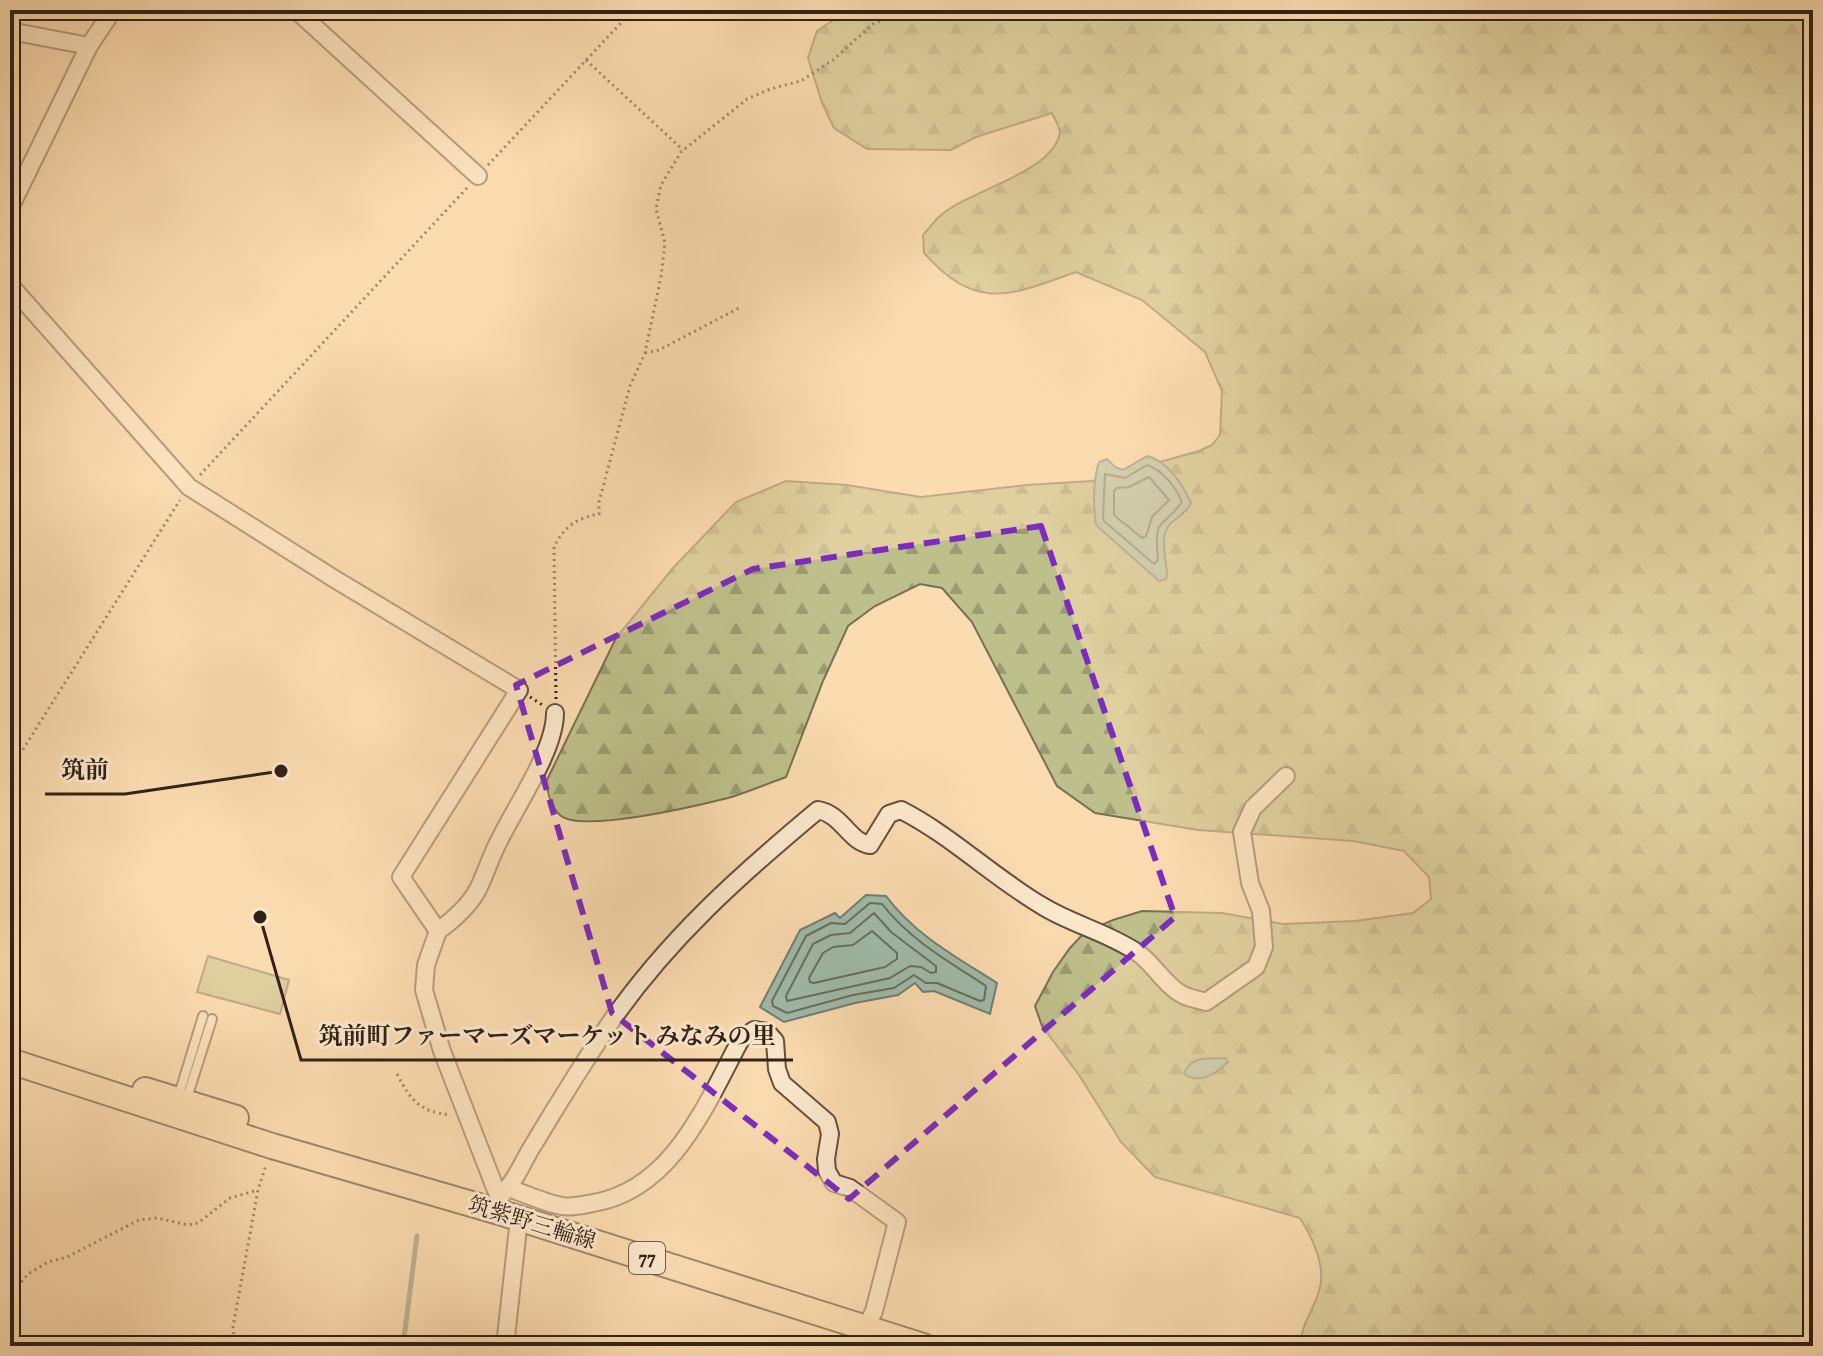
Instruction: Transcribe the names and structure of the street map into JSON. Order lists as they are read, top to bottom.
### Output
{
  "streets": {
    "main road": ["筑紫野三輪線", "77"]
  },
  "places": ["筑前", "筑前町ファーマーズマーケット みなみの里"]
}
